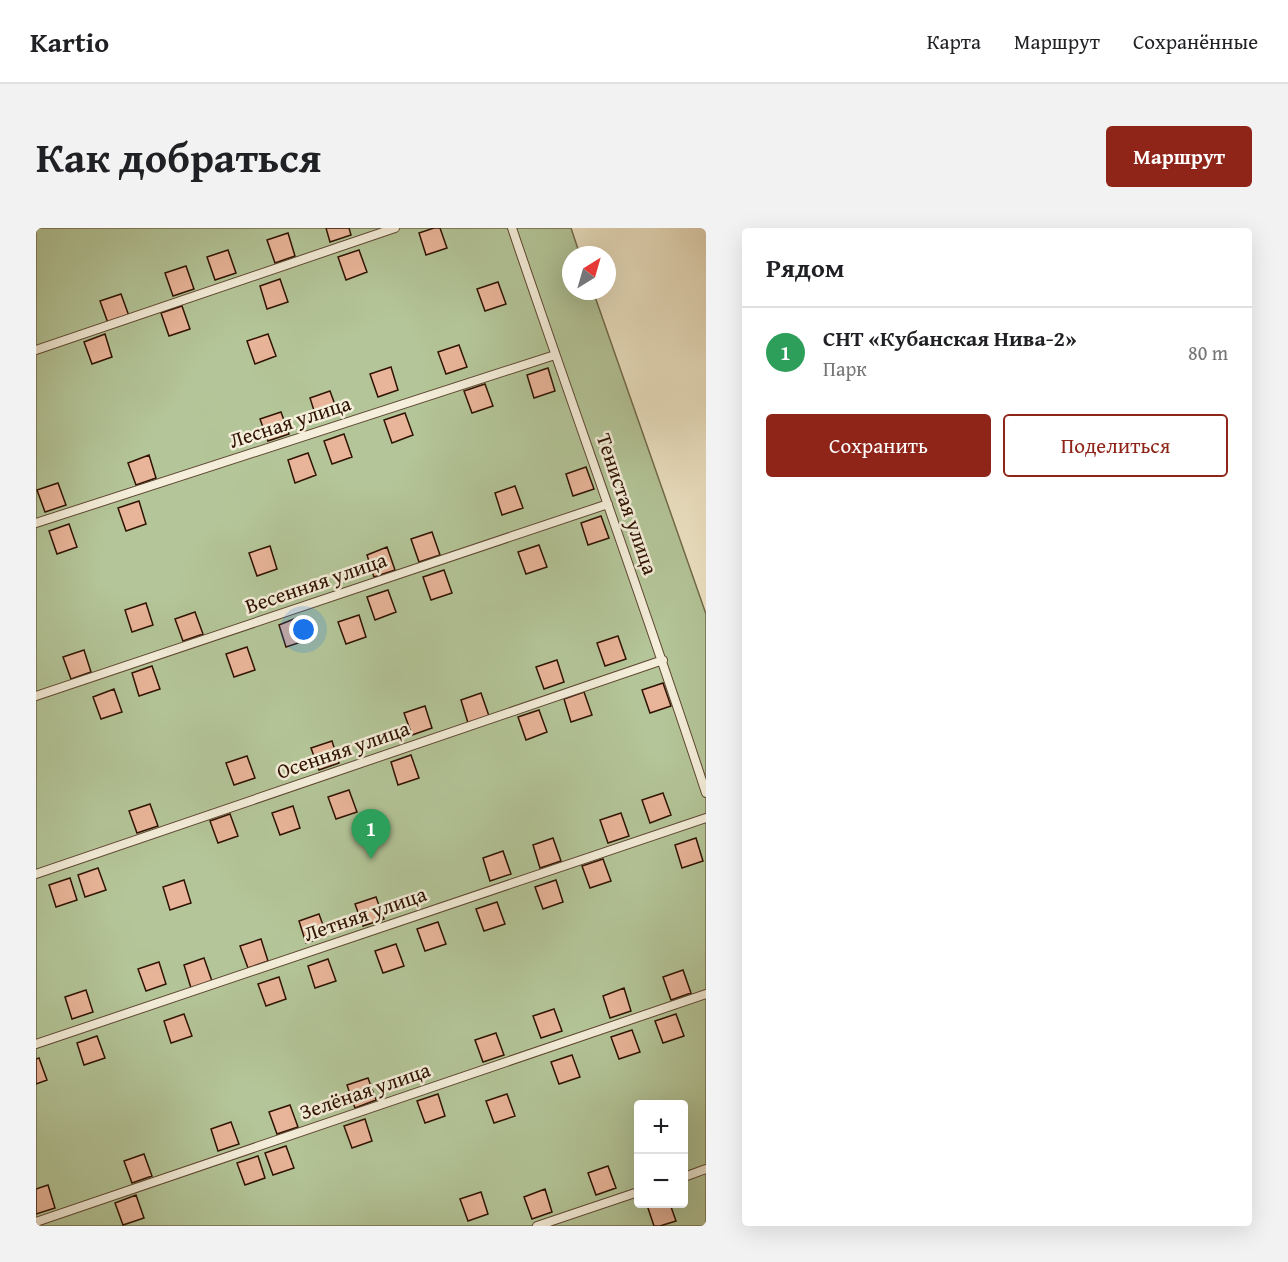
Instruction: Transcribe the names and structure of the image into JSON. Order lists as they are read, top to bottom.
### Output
{
  "streets": {
    "lane": [
      "Лесная улица",
      "Тенистая улица",
      "Весенняя улица",
      "Осенняя улица",
      "Летняя улица",
      "Зелёная улица"
    ]
  },
  "crossings": [
    ["Лесная улица", "Тенистая улица"],
    ["Тенистая улица", "Весенняя улица"],
    ["Тенистая улица", "Осенняя улица"]
  ],
  "north": "top right",
  "page": {
    "header": "Kartio",
    "nav": ["Карта", "Маршрут", "Сохранённые"],
    "title": "Как добраться",
    "buttons": [
      "Маршрут",
      ["Сохранить", "Поделиться"]
    ],
    "heading": "Рядом",
    "list": [
      {
        "mark": "1",
        "name": "СНТ «Кубанская Нива-2»",
        "note": "Парк",
        "value": "80 m"
      }
    ],
    "pins": "1",
    "map_buttons": ["+", "−"]
  }
}
